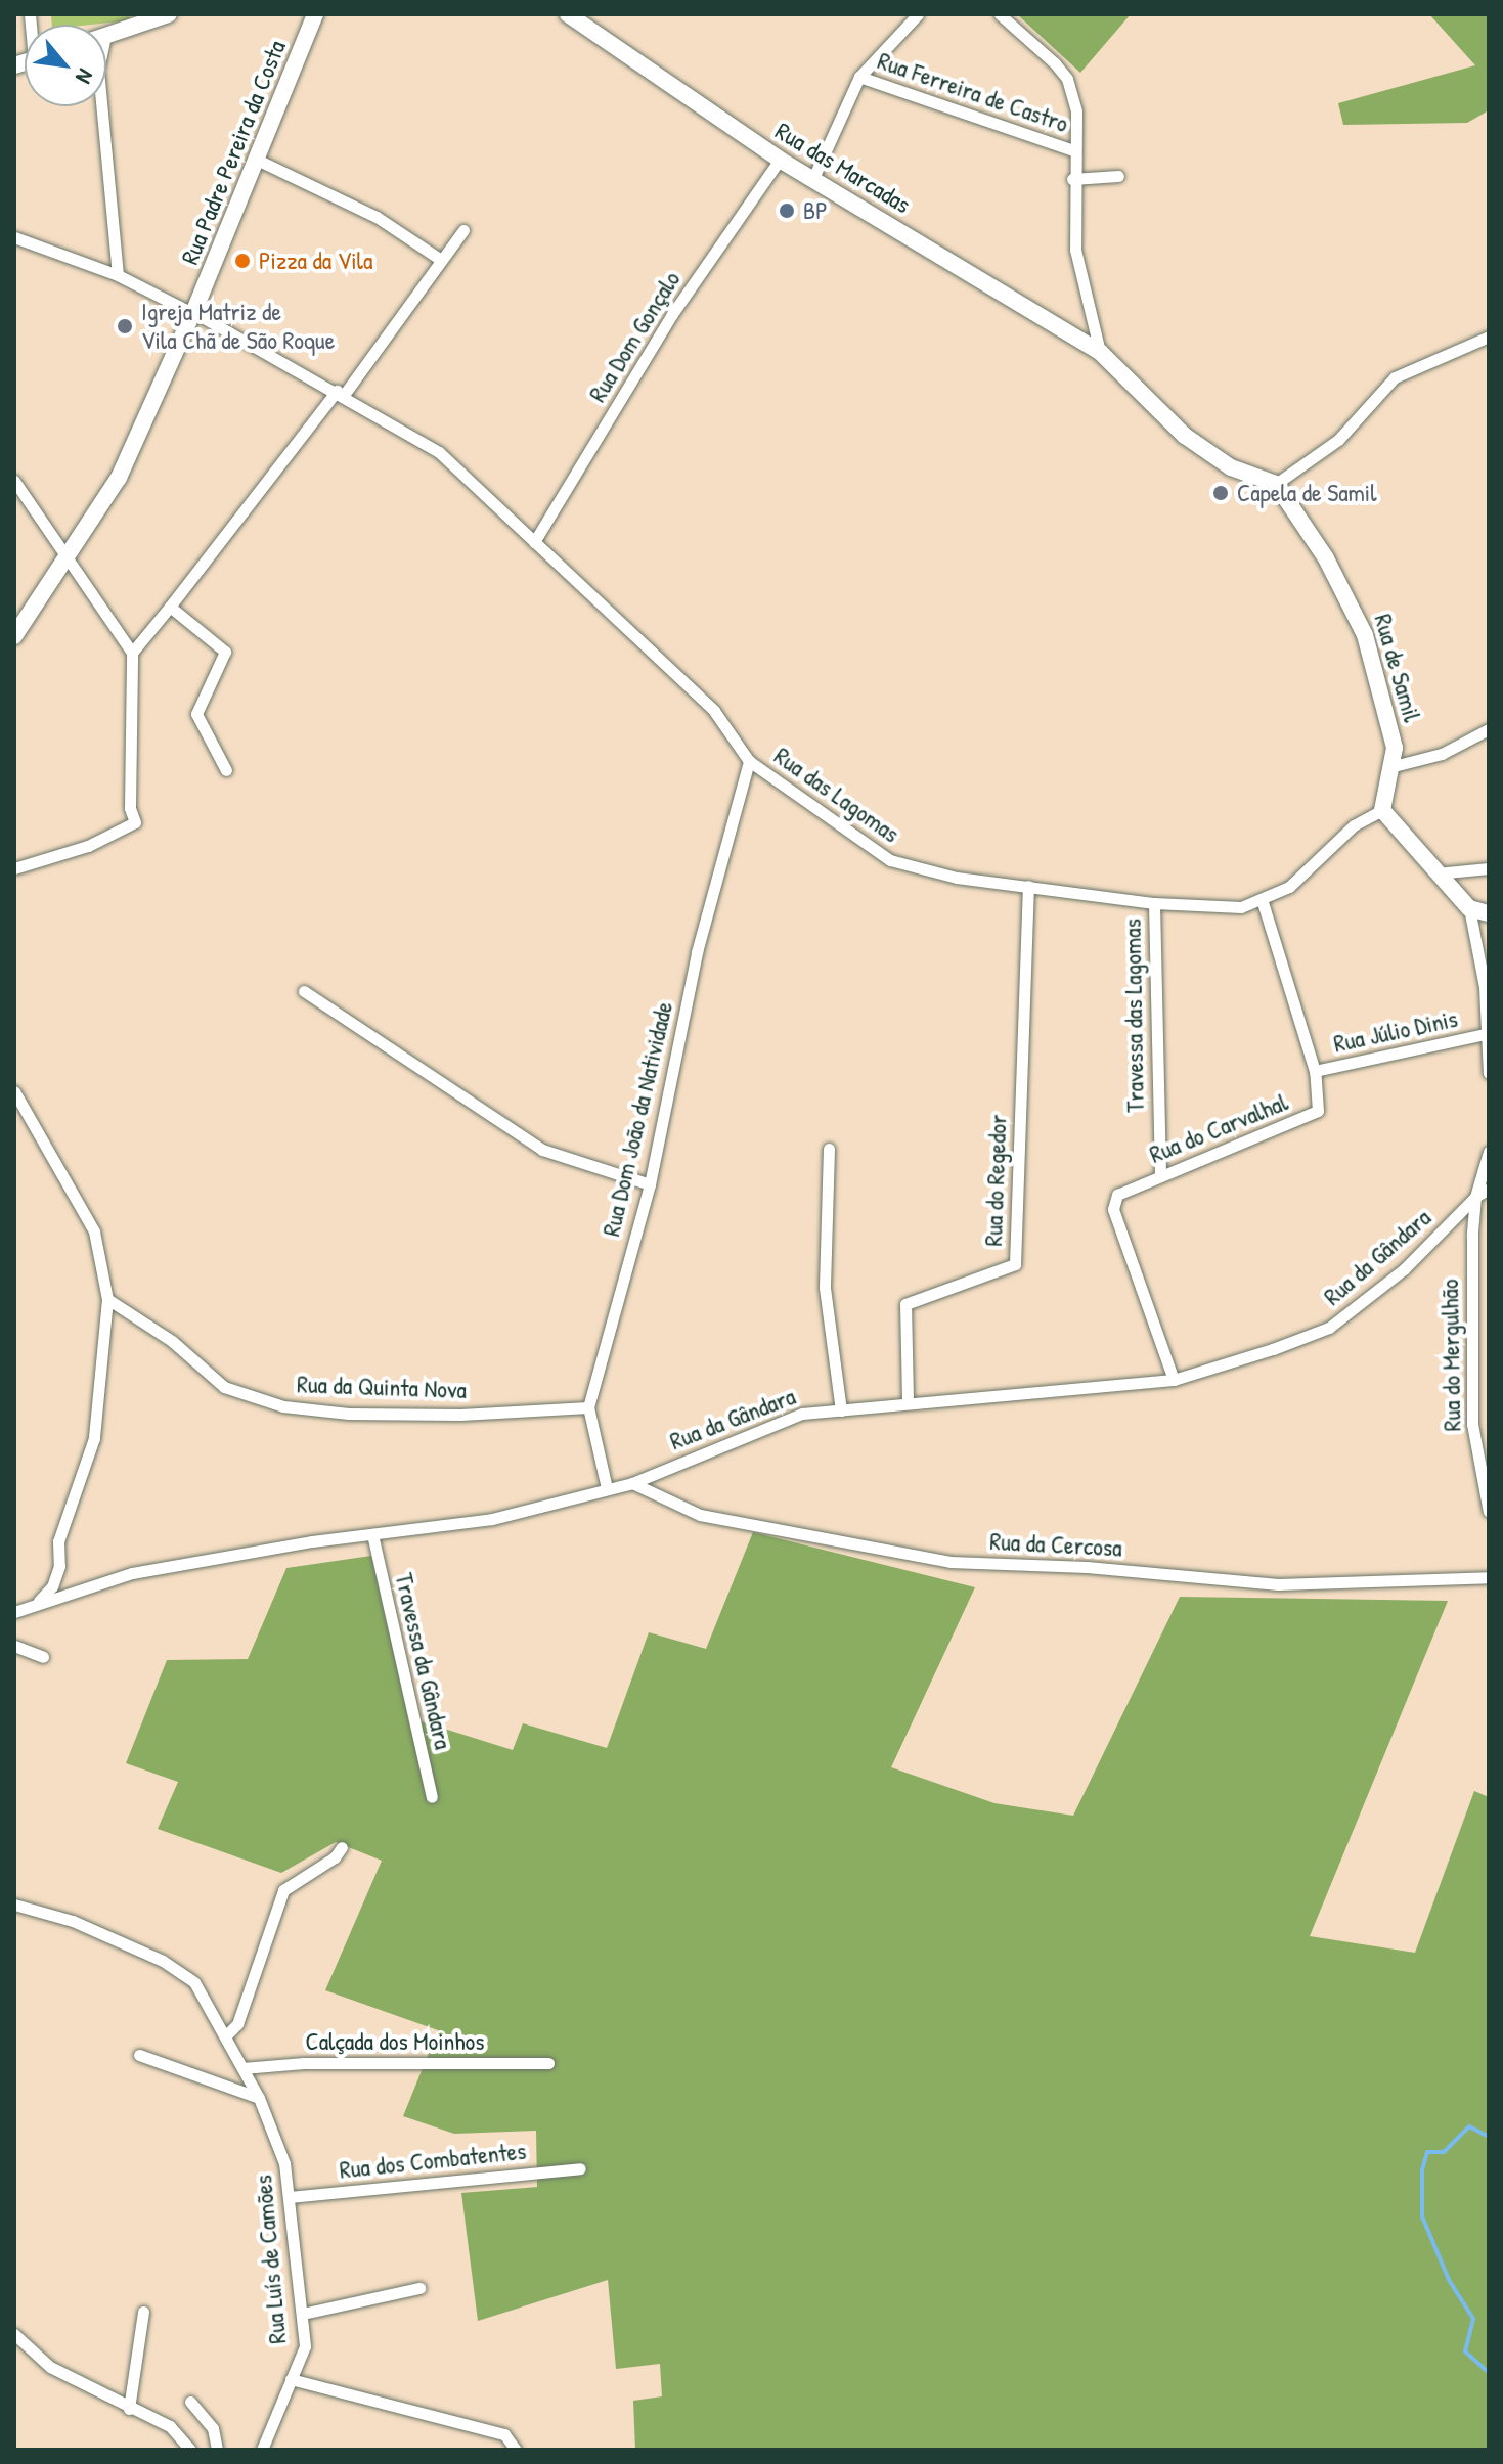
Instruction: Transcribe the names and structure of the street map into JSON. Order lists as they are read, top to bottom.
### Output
{
  "streets": {
    "street": [
      "Rua Ferreira de Castro",
      "Rua Padre Pereira da Costa",
      "Rua das Marcadas",
      "Rua Dom Gonçalo",
      "Rua de Samil",
      "Rua das Lagomas",
      "Travessa das Lagomas",
      "Rua Júlio Dinis",
      "Rua Dom João da Natividade",
      "Rua do Carvalhal",
      "Rua do Regedor",
      "Rua da Gândara",
      "Rua do Mergulhão",
      "Rua da Quinta Nova",
      "Rua da Cercosa",
      "Travessa da Gândara",
      "Calçada dos Moinhos",
      "Rua dos Combatentes",
      "Rua Luís de Camões"
    ]
  },
  "crossings": [
    ["Rua Padre Pereira da Costa", "Rua das Lagomas"],
    ["Rua das Marcadas", "Rua Dom Gonçalo"],
    ["Rua Dom Gonçalo", "Rua das Lagomas"],
    ["Rua de Samil", "Rua das Lagomas"],
    ["Rua das Lagomas", "Travessa das Lagomas"],
    ["Rua das Lagomas", "Rua Dom João da Natividade"],
    ["Rua das Lagomas", "Rua do Carvalhal"],
    ["Rua das Lagomas", "Rua do Regedor"],
    ["Travessa das Lagomas", "Rua do Carvalhal"],
    ["Rua Júlio Dinis", "Rua do Carvalhal"],
    ["Rua Dom João da Natividade", "Rua da Gândara"],
    ["Rua Dom João da Natividade", "Rua da Quinta Nova"],
    ["Rua do Carvalhal", "Rua da Gândara"],
    ["Rua do Regedor", "Rua da Gândara"],
    ["Rua da Gândara", "Rua do Mergulhão"],
    ["Rua da Gândara", "Rua da Cercosa"],
    ["Rua da Gândara", "Travessa da Gândara"],
    ["Calçada dos Moinhos", "Rua Luís de Camões"],
    ["Rua dos Combatentes", "Rua Luís de Camões"]
  ],
  "places": [
    "BP",
    "Pizza da Vila",
    "Igreja Matriz de Vila Chã de São Roque",
    "Capela de Samil"
  ],
  "north": "bottom right"
}
